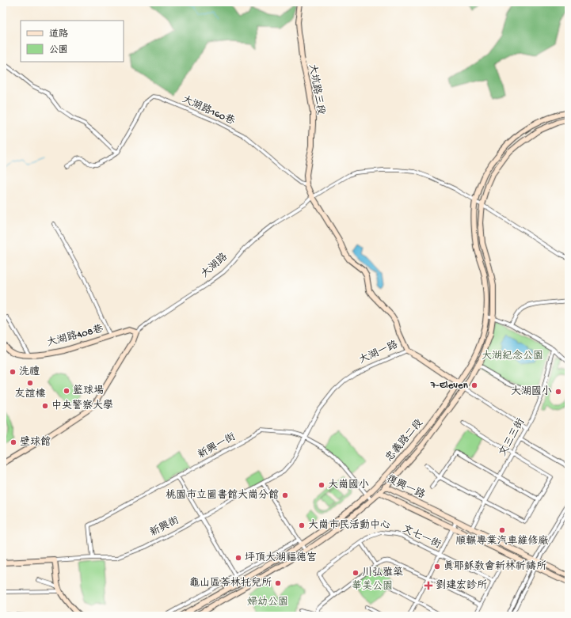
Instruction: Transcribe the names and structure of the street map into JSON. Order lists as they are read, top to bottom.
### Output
{
  "streets": {
    "street": [
      "大坑路三段",
      "大湖路160巷",
      "大湖路",
      "大湖路408巷",
      "大湖一路",
      "文三三街",
      "忠義路二段",
      "新興一街",
      "復興一路",
      "新興街",
      "文七一街"
    ]
  },
  "crossings": [
    ["大坑路三段", "大湖路160巷"],
    ["大坑路三段", "大湖路"],
    ["大坑路三段", "大湖一路"],
    ["大湖路", "大湖路408巷"],
    ["大湖路", "忠義路二段"],
    ["大湖一路", "文三三街"],
    ["大湖一路", "忠義路二段"],
    ["大湖一路", "新興一街"],
    ["大湖一路", "新興街"],
    ["文三三街", "復興一路"],
    ["忠義路二段", "新興一街"],
    ["忠義路二段", "復興一路"],
    ["新興一街", "新興街"]
  ],
  "parks": ["大湖紀念公園", "華美公園", "婦幼公園"],
  "places": {
    "other": [
      "洗禮",
      "友誼樓",
      "7-Eleven",
      "籃球場",
      "大湖國小",
      "中央警察大學",
      "壁球館",
      "大崗國小",
      "桃園市立圖書館大崗分館",
      "大崗市民活動中心",
      "順輾專業汽車維修廠",
      "坪頂大湖福德宮",
      "真耶穌教會新林祈禱所",
      "川弘雅築",
      "龜山區苓林托兒所"
    ],
    "health": ["劉建宏診所"]
  },
  "legend": ["道路", "公園"]
}
